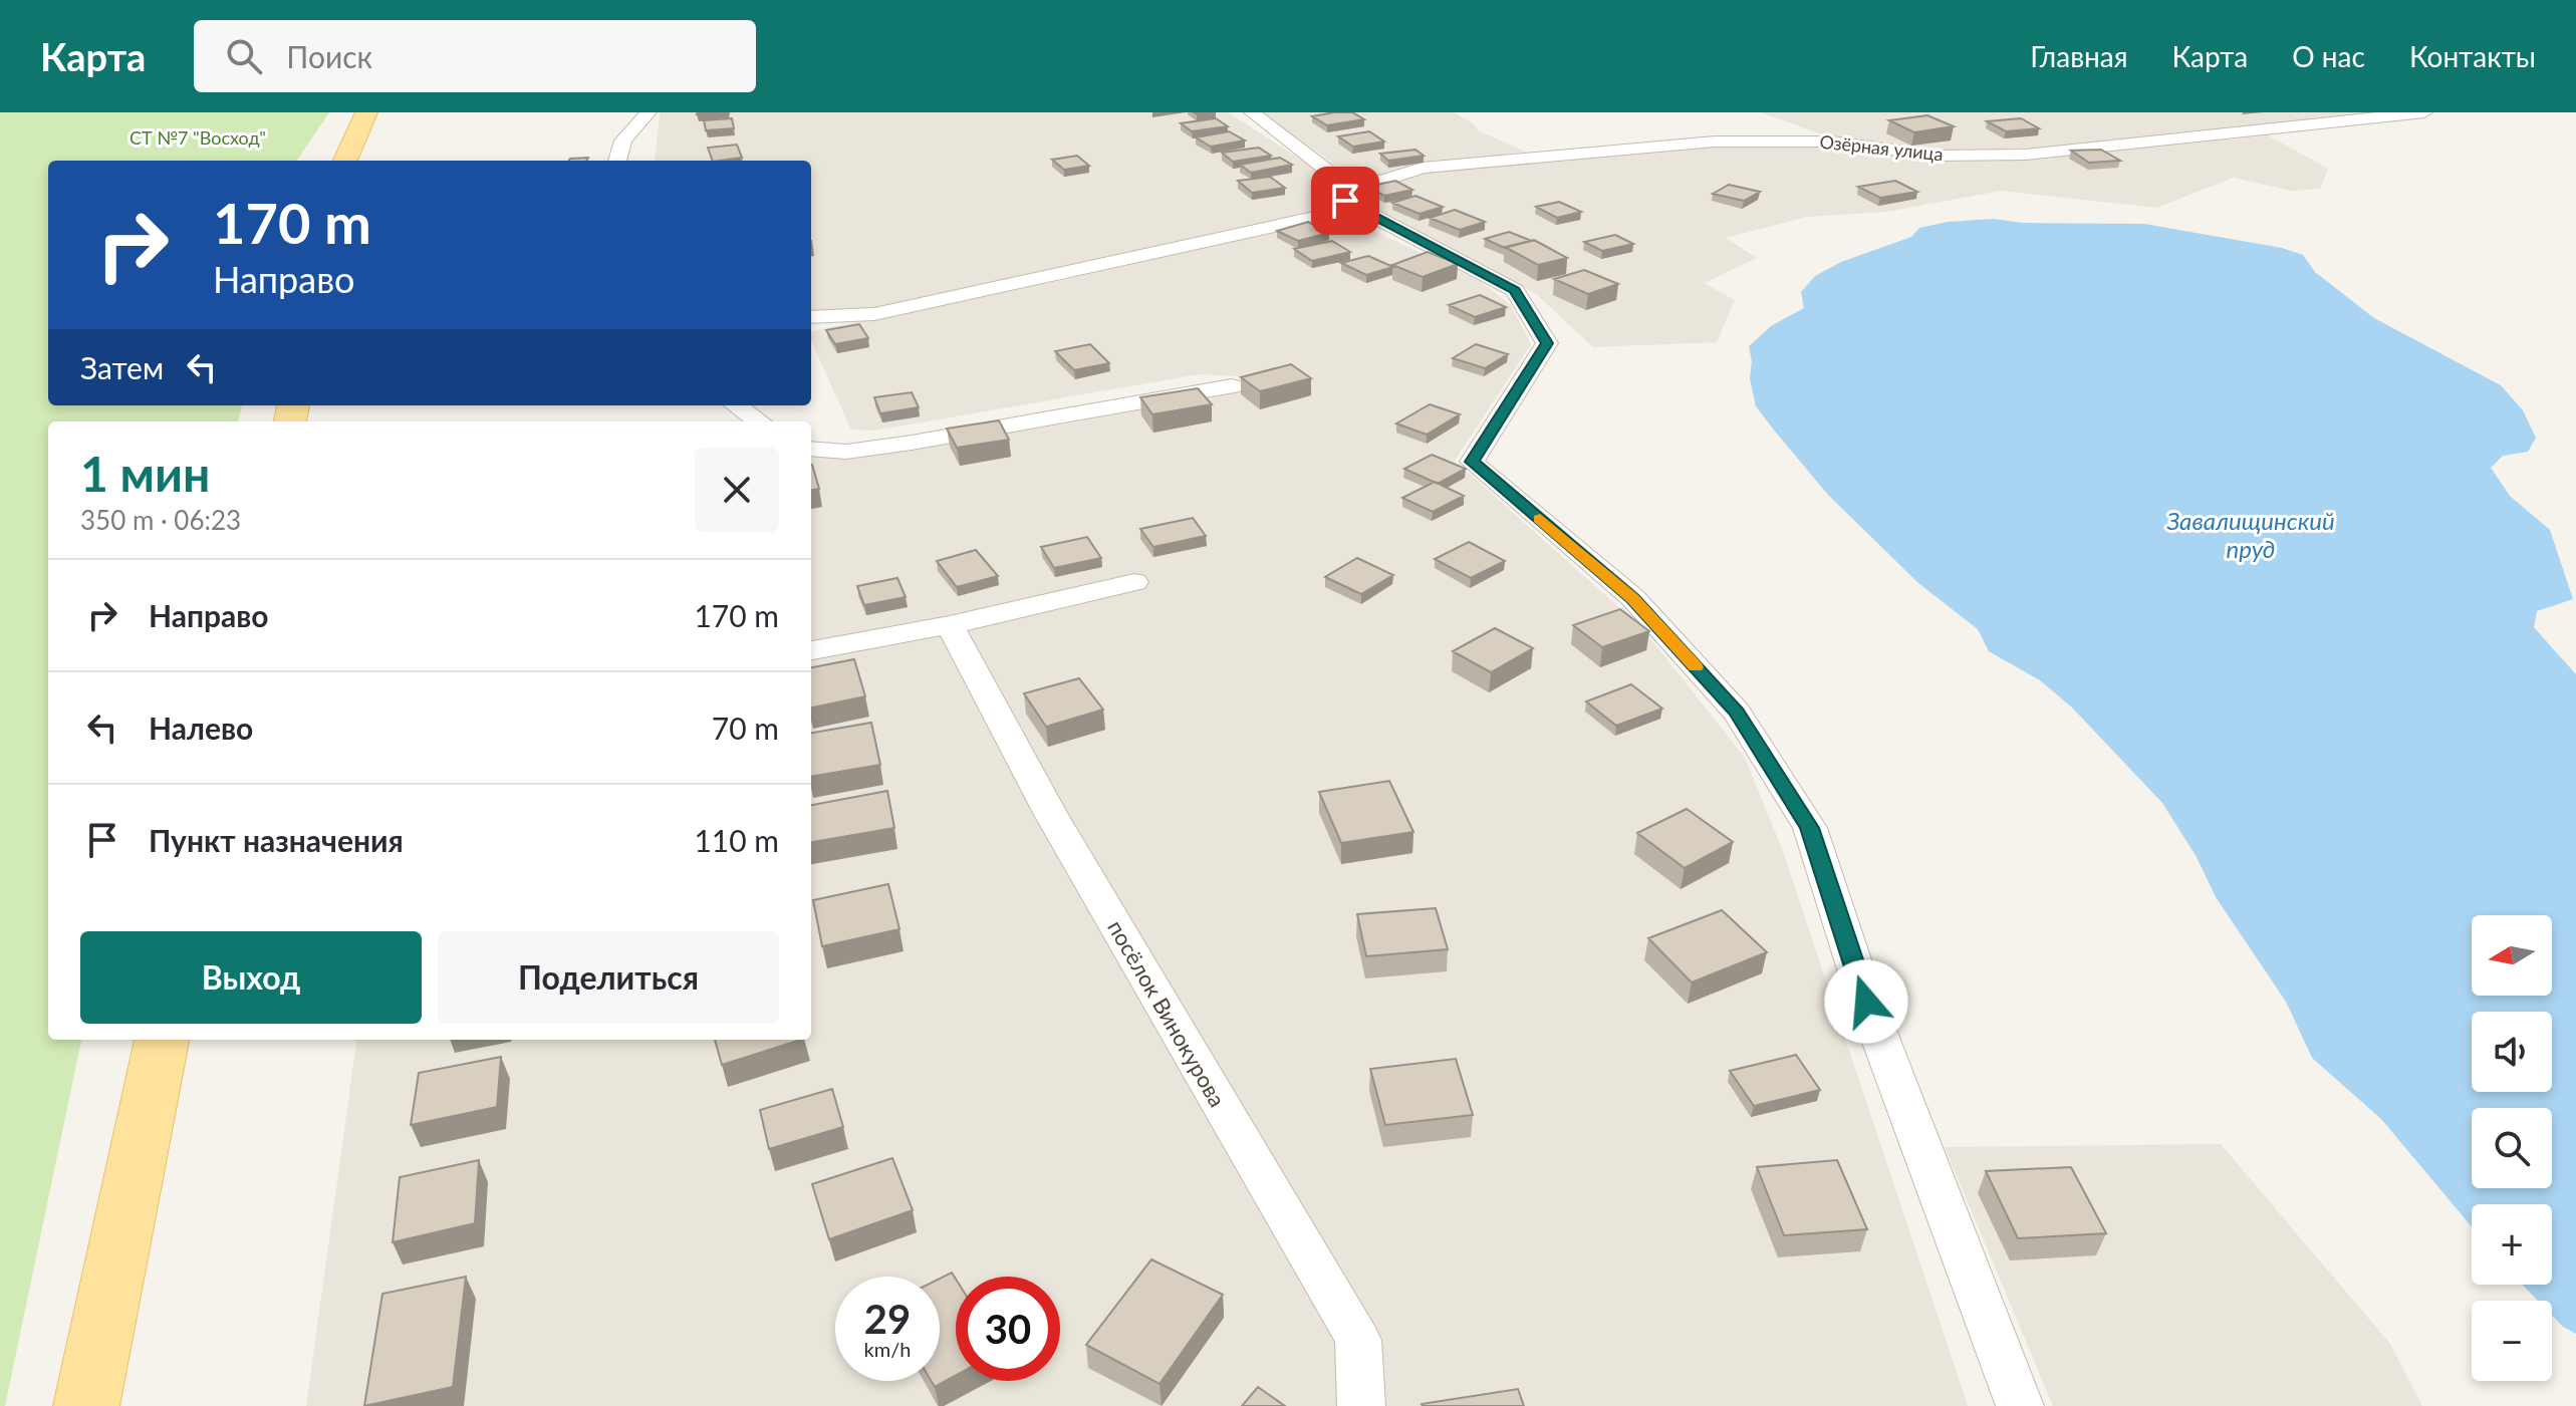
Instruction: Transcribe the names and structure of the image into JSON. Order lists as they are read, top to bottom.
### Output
{
  "streets": {
    "street": ["Озёрная улица", "посёлок Винокурова"]
  },
  "water": ["Завалищинский пруд"],
  "parks": ["СТ №7 \"Восход\""],
  "north": "left",
  "page": {
    "header": "Карта",
    "search": "Поиск",
    "nav": [
      "Главная",
      "Карта",
      "О нас",
      "Контакты"
    ],
    "turn": ["170 m", "Направо"],
    "then": "Затем",
    "heading": ["1 мин", "350 m · 06:23"],
    "list": [
      {
        "name": "Направо",
        "value": "170 m"
      },
      {
        "name": "Налево",
        "value": "70 m"
      },
      {
        "name": "Пункт назначения",
        "value": "110 m"
      }
    ],
    "map_buttons": ["+", "−"],
    "buttons": ["Выход", "Поделиться"],
    "speed": "29 km/h",
    "limit": "30"
  }
}
